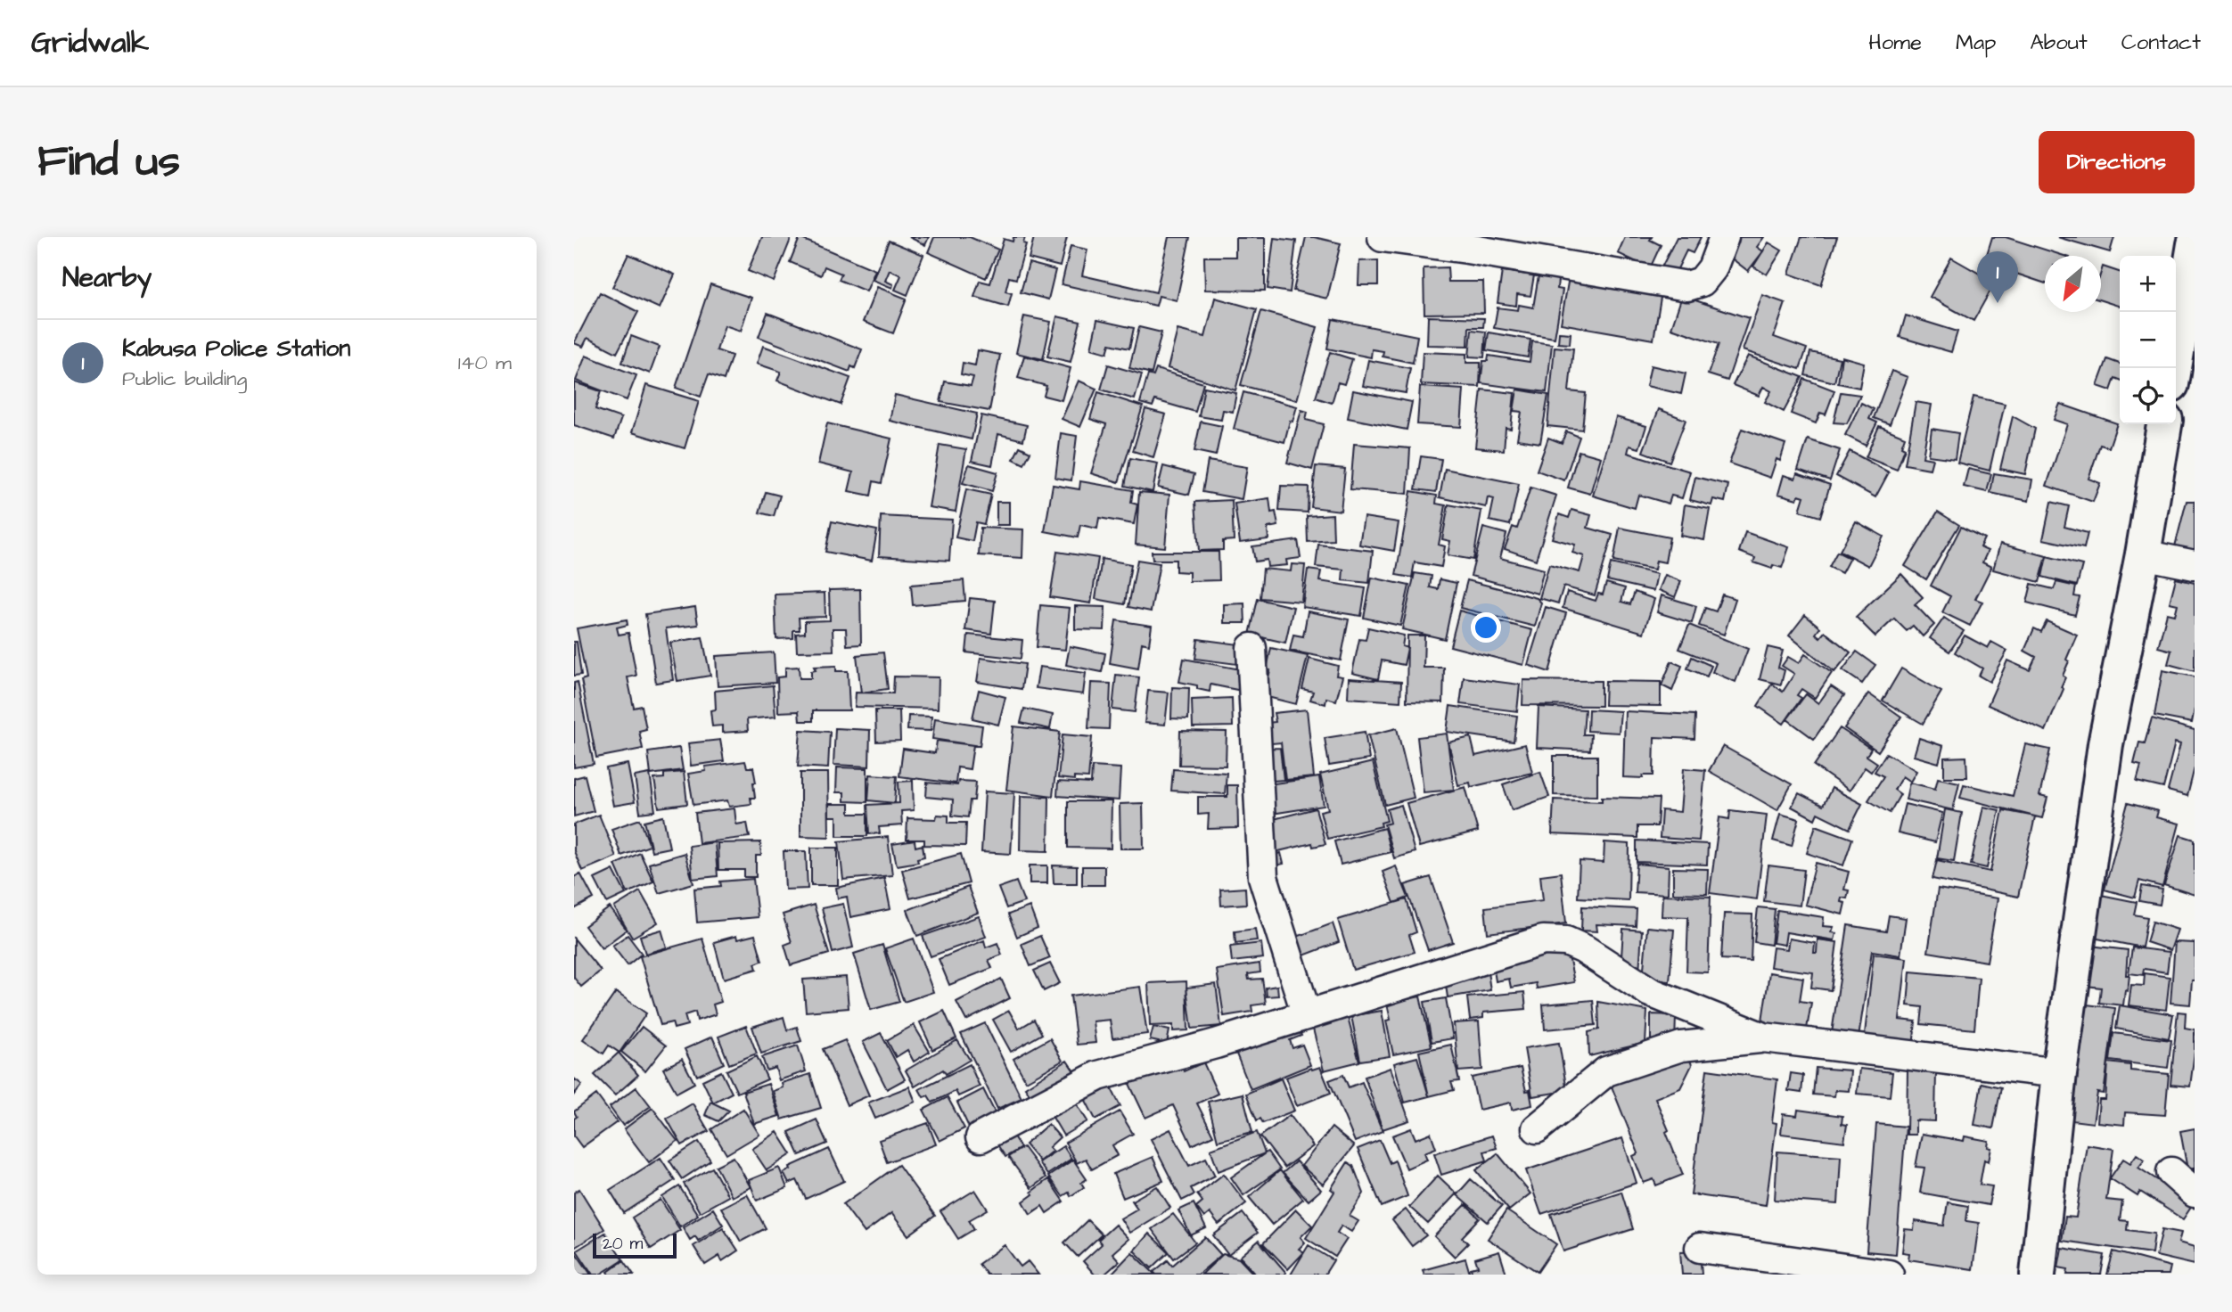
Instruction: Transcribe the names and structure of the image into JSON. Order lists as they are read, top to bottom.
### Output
{
  "scale_bar": "20 m",
  "north": "bottom left",
  "page": {
    "header": "Gridwalk",
    "nav": [
      "Home",
      "Map",
      "About",
      "Contact"
    ],
    "buttons": "Directions",
    "title": "Find us",
    "heading": "Nearby",
    "pins": "1",
    "map_buttons": ["+", "−"],
    "list": [
      {
        "mark": "1",
        "name": "Kabusa Police Station",
        "note": "Public building",
        "value": "140 m"
      }
    ],
    "scale": "20 m"
  }
}
